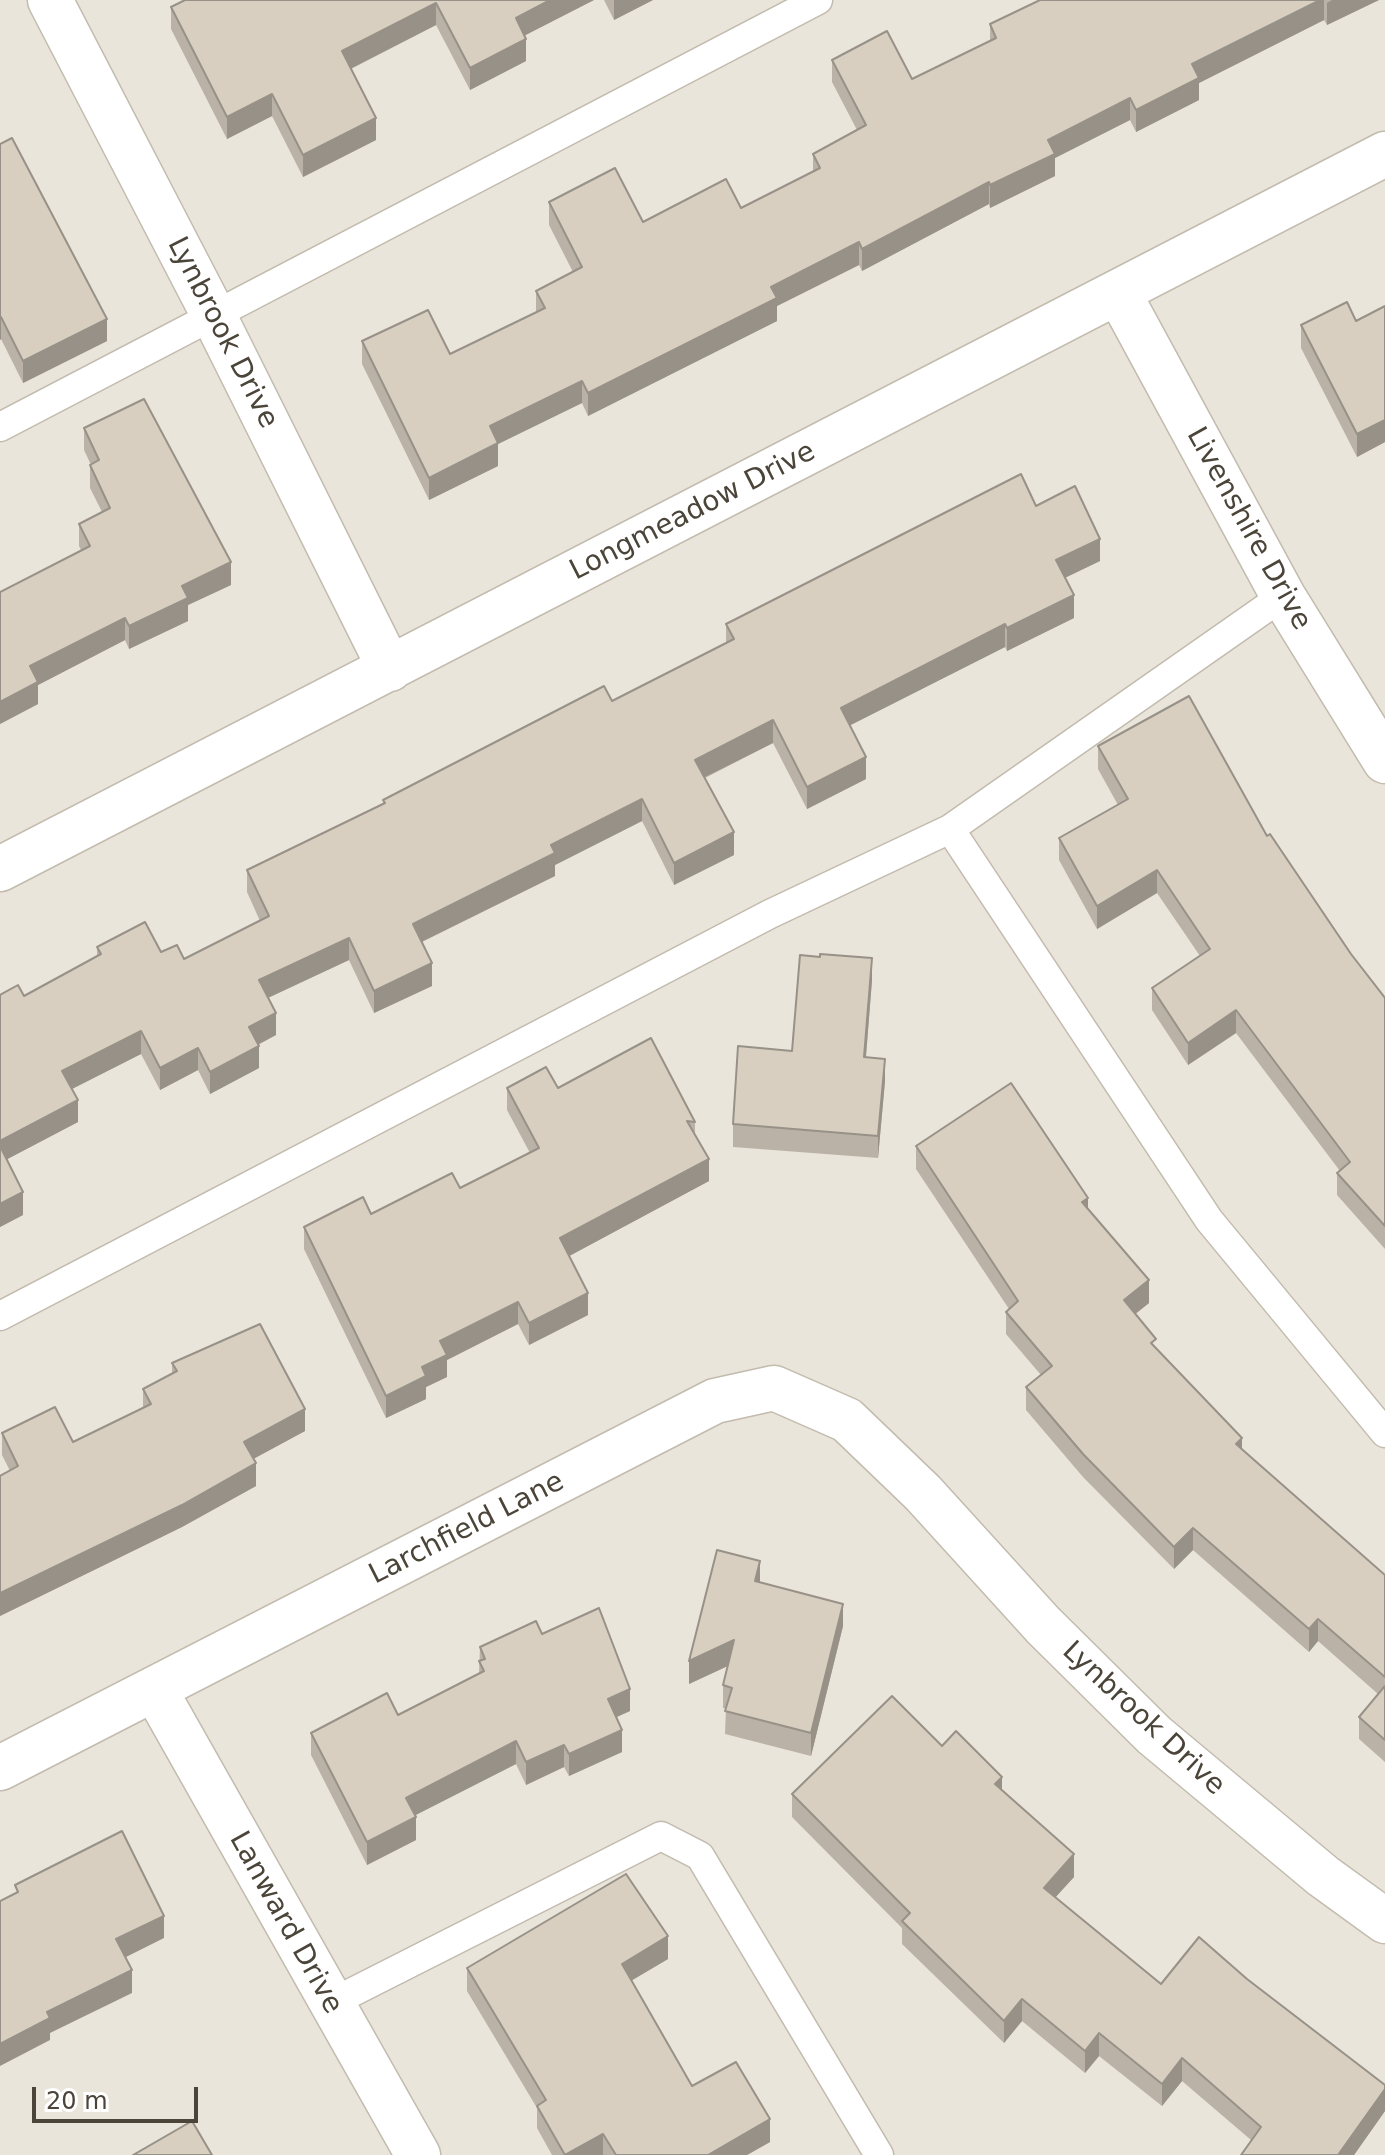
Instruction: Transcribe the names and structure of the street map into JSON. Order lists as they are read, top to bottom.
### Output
{
  "streets": {
    "street": [
      "Lynbrook Drive",
      "Longmeadow Drive",
      "Livenshire Drive",
      "Larchfield Lane",
      "Lanward Drive"
    ]
  },
  "crossings": [
    ["Lynbrook Drive", "Longmeadow Drive"],
    ["Lynbrook Drive", "Larchfield Lane"],
    ["Longmeadow Drive", "Livenshire Drive"],
    ["Larchfield Lane", "Lanward Drive"]
  ],
  "scale_bar": "20 m"
}
